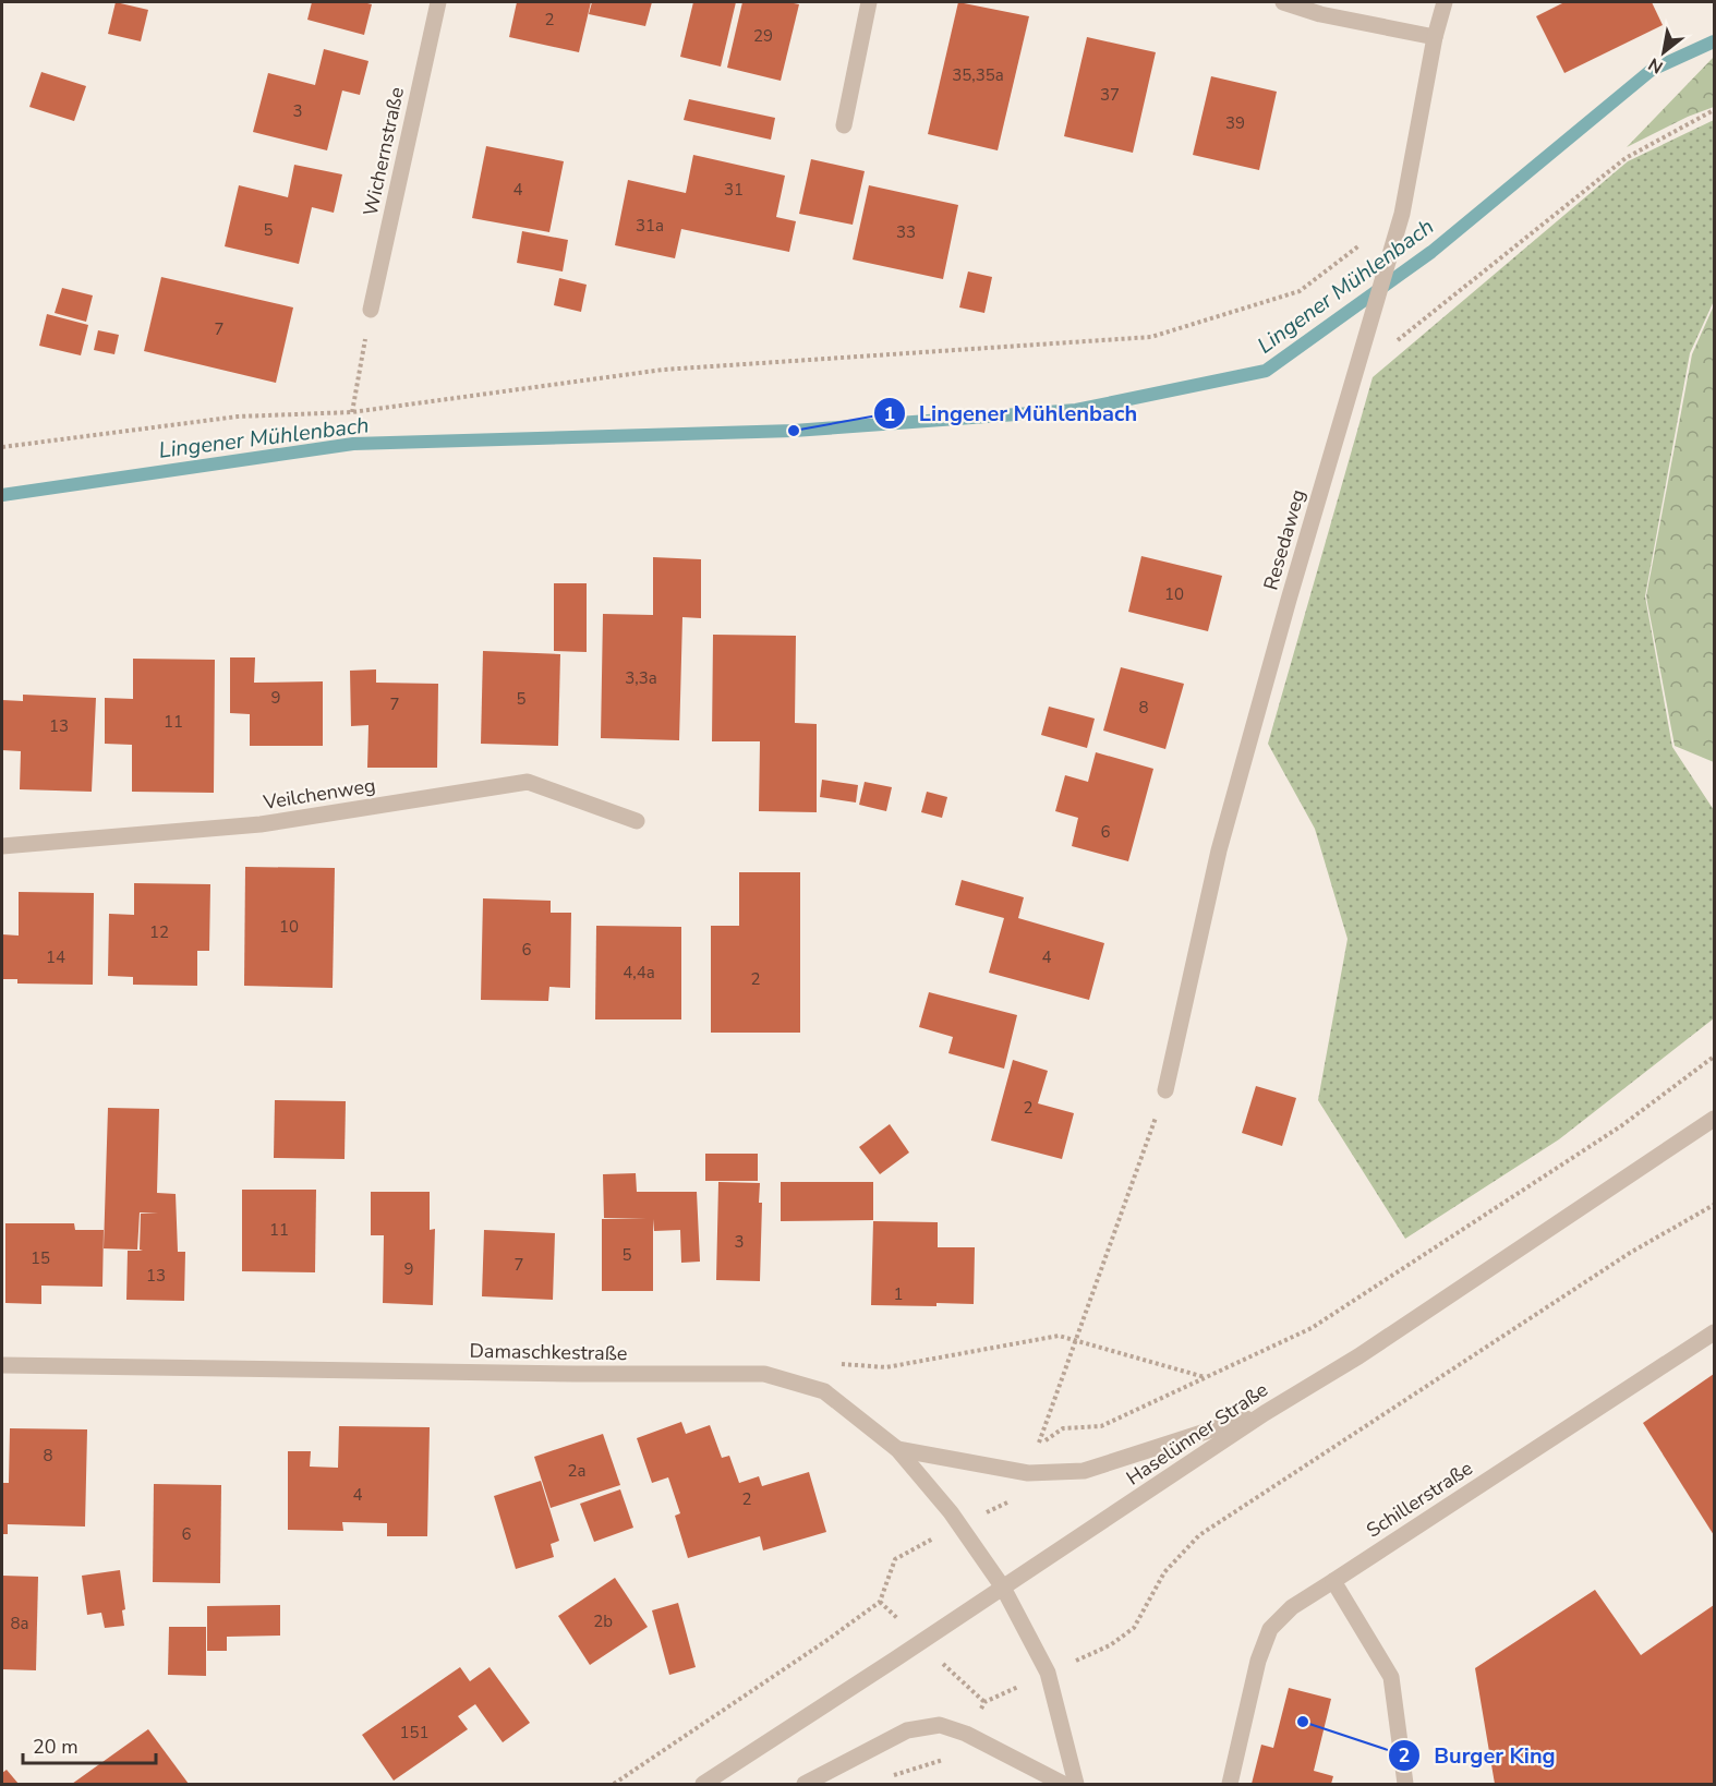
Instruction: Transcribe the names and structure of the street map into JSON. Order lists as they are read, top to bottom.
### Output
{
  "streets": {
    "street": [
      "Wichernstraße",
      "Resedaweg",
      "Veilchenweg",
      "Damaschkestraße",
      "Haselünner Straße",
      "Schillerstraße"
    ]
  },
  "crossings": [
    ["Damaschkestraße", "Haselünner Straße"]
  ],
  "water": ["Lingener Mühlenbach"],
  "places": ["Lingener Mühlenbach", "Burger King"],
  "house_numbers": [
    "2",
    "29",
    "35,35a",
    "37",
    "3",
    "39",
    "4",
    "31",
    "31a",
    "5",
    "33",
    "7",
    "10",
    "3,3a",
    "9",
    "5",
    "7",
    "8",
    "11",
    "13",
    "6",
    "10",
    "12",
    "6",
    "14",
    "4",
    "4,4a",
    "2",
    "2",
    "11",
    "3",
    "5",
    "15",
    "7",
    "9",
    "13",
    "1",
    "8",
    "2a",
    "4",
    "2",
    "6",
    "2b",
    "8a",
    "151"
  ],
  "scale_bar": "20 m",
  "north": "bottom left"
}
